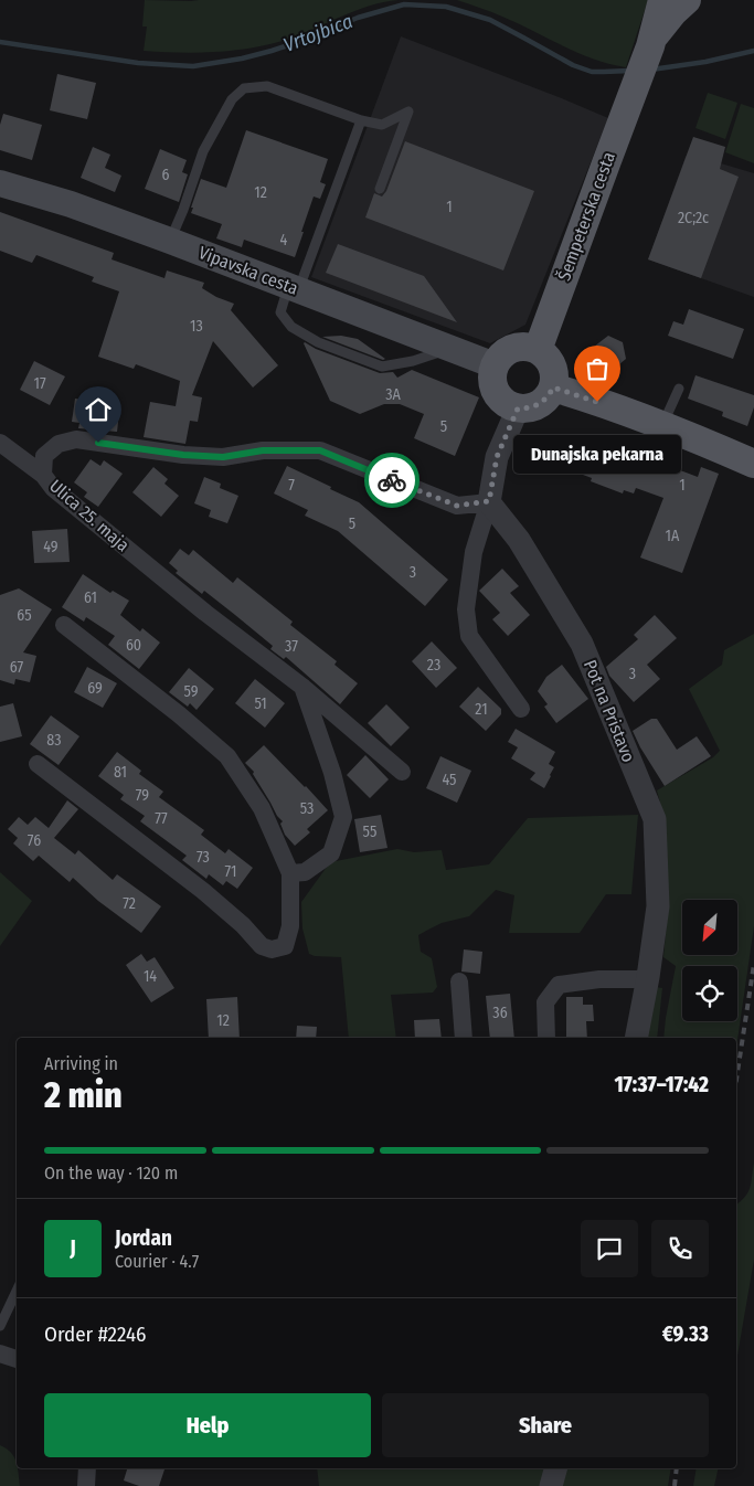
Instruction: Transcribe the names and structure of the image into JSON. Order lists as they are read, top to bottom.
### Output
{
  "streets": {
    "main road": ["Šempeterska cesta", "Vipavska cesta"],
    "street": ["Ulica 25. maja", "Pot na Pristavo"]
  },
  "crossings": [
    ["Šempeterska cesta", "Vipavska cesta"],
    ["Ulica 25. maja", "Pot na Pristavo"]
  ],
  "water": ["Vrtojbica"],
  "places": ["Dunajska pekarna"],
  "house_numbers": [
    "6",
    "12",
    "1",
    "2C;2c",
    "4",
    "13",
    "17",
    "3A",
    "5",
    "7",
    "1",
    "5",
    "1A",
    "49",
    "3",
    "61",
    "65",
    "60",
    "37",
    "23",
    "67",
    "3",
    "69",
    "59",
    "51",
    "21",
    "83",
    "81",
    "45",
    "79",
    "53",
    "77",
    "55",
    "76",
    "73",
    "71",
    "72",
    "14",
    "36",
    "12"
  ],
  "north": "bottom left",
  "page": {
    "bubble": "Dunajska pekarna",
    "heading": ["2 min", "Arriving in", "17:37–17:42"],
    "panel": [
      "Jordan",
      "Courier · 4.7",
      "Order #2246",
      "€9.33"
    ],
    "bar": "On the way · 120 m",
    "round": "J",
    "buttons": ["Help", "Share"]
  }
}
